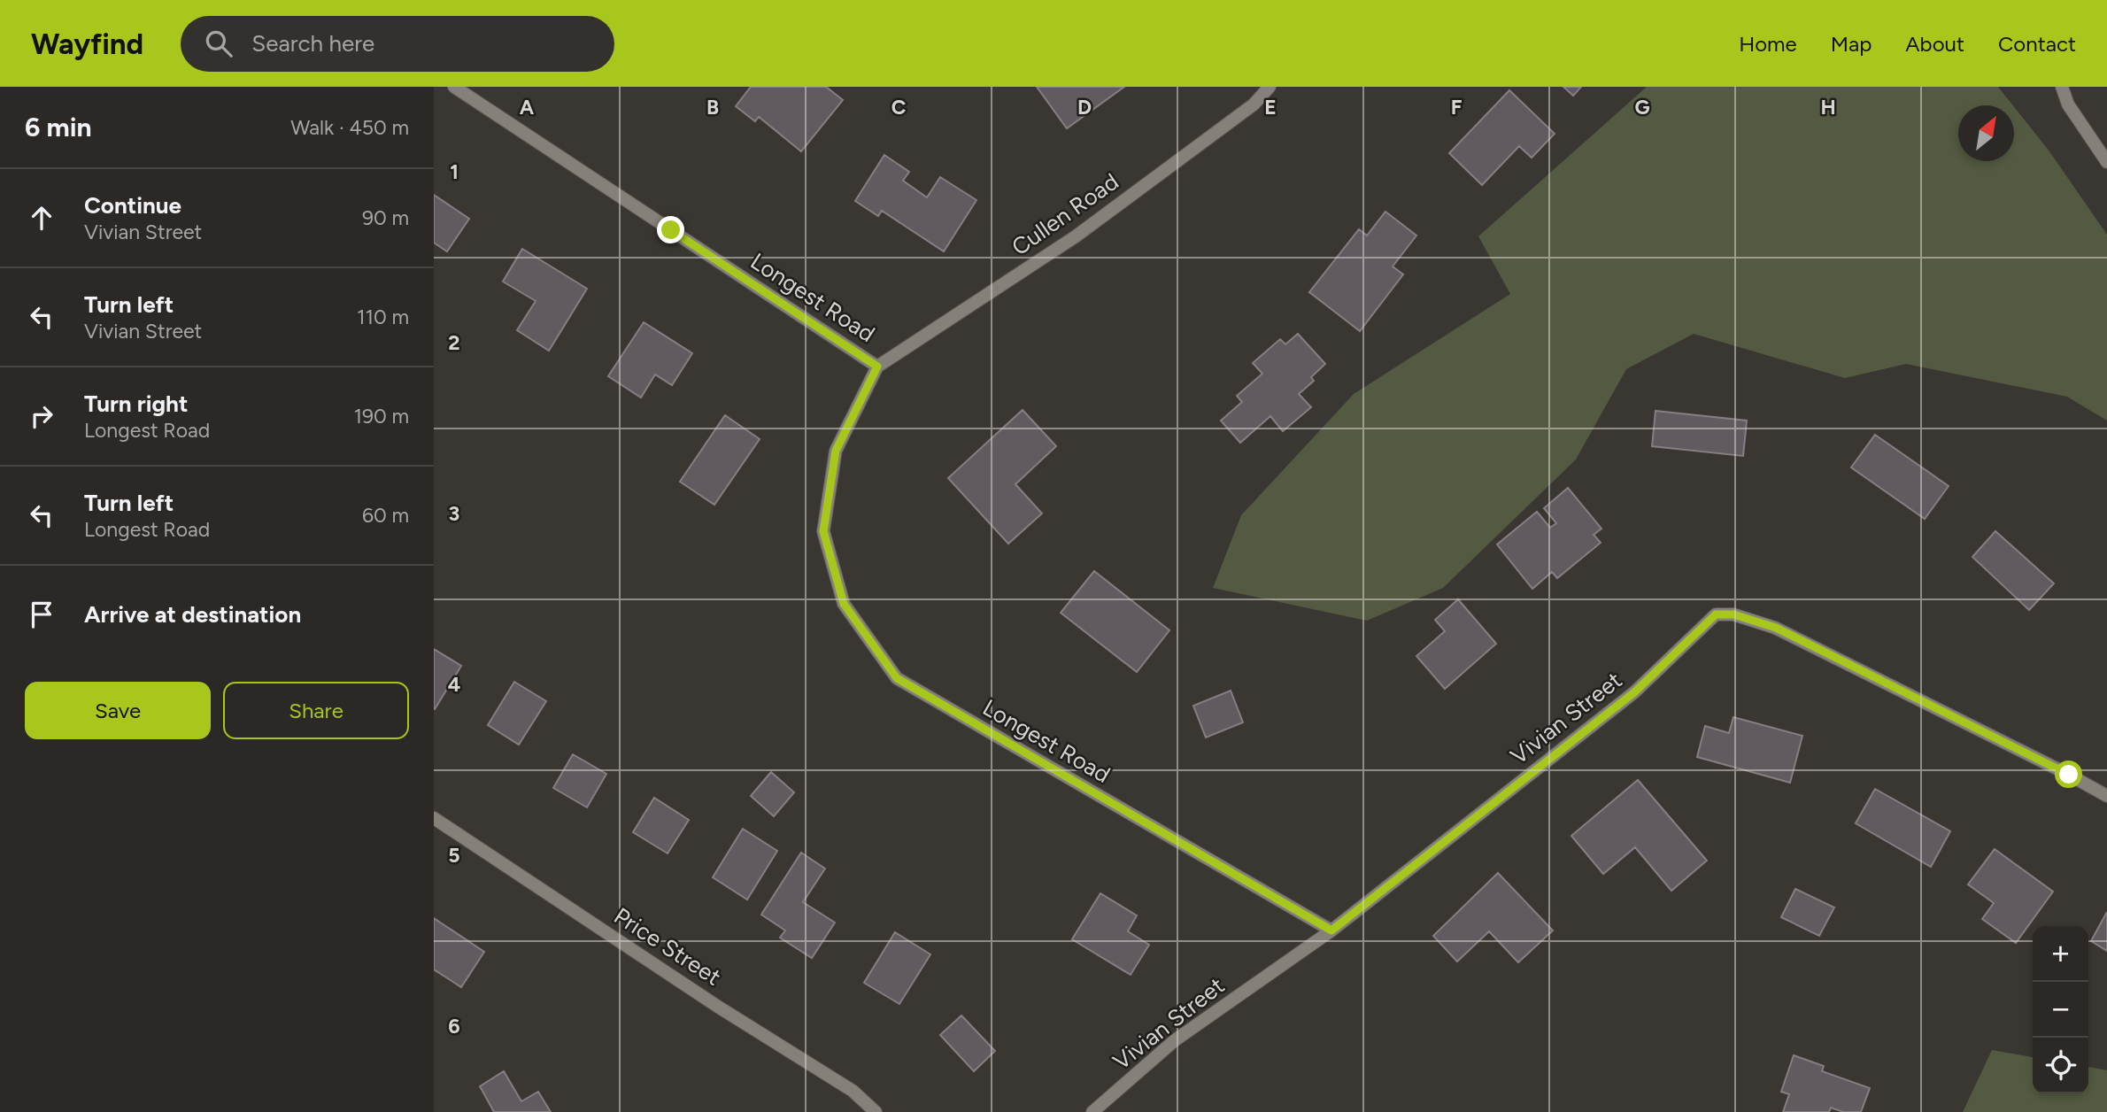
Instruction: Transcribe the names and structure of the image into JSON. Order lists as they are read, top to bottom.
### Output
{
  "streets": {
    "street": [
      "Cullen Road",
      "Longest Road",
      "Vivian Street",
      "Price Street"
    ]
  },
  "crossings": [
    ["Cullen Road", "Longest Road"],
    ["Longest Road", "Vivian Street"]
  ],
  "north": "top right",
  "page": {
    "header": "Wayfind",
    "search": "Search here",
    "nav": [
      "Home",
      "Map",
      "About",
      "Contact"
    ],
    "heading": ["6 min", "Walk · 450 m"],
    "list": [
      ["Continue", "Vivian Street", "90 m"],
      ["Turn left", "Vivian Street", "110 m"],
      ["Turn right", "Longest Road", "190 m"],
      ["Turn left", "Longest Road", "60 m"],
      "Arrive at destination"
    ],
    "buttons": ["Save", "Share"],
    "map_buttons": ["+", "−"]
  },
  "grid": {
    "columns": [
      "A",
      "B",
      "C",
      "D",
      "E",
      "F",
      "G",
      "H"
    ],
    "rows": [
      "1",
      "2",
      "3",
      "4",
      "5",
      "6"
    ]
  }
}
